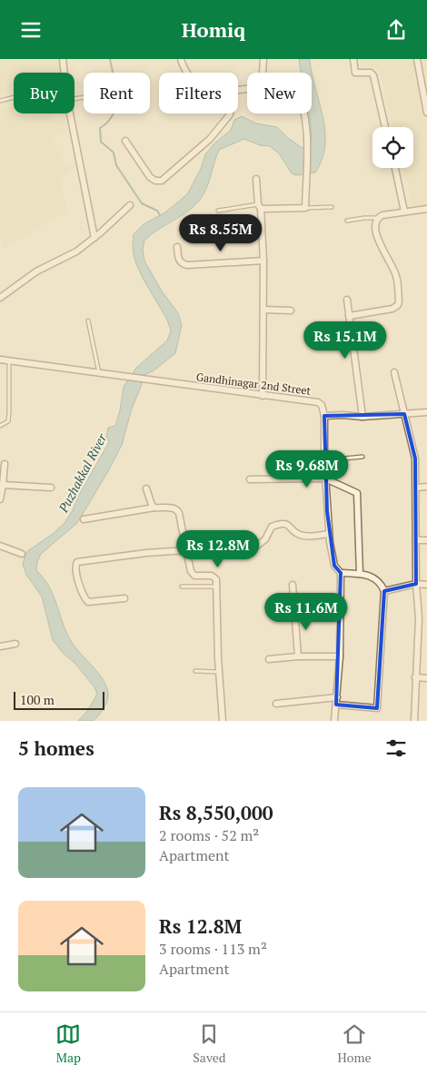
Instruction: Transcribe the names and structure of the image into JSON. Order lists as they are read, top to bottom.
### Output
{
  "streets": {
    "street": ["Gandhinagar 2nd Street"]
  },
  "water": ["Puzhakkal River"],
  "scale_bar": "100 m",
  "page": {
    "header": "Homiq",
    "chip": [
      "Buy",
      "Rent",
      "Filters",
      "New"
    ],
    "price": [
      "Rs 8.55M",
      "Rs 15.1M",
      "Rs 9.68M",
      "Rs 12.8M",
      "Rs 11.6M"
    ],
    "scale": "100 m",
    "heading": "5 homes",
    "list": [
      {
        "name": "Rs 8,550,000",
        "note": "2 rooms · 52 m² · Apartment"
      },
      {
        "name": "Rs 12.8M",
        "note": "3 rooms · 113 m² · Apartment"
      }
    ],
    "tabs": ["Map", "Saved", "Home"]
  }
}
